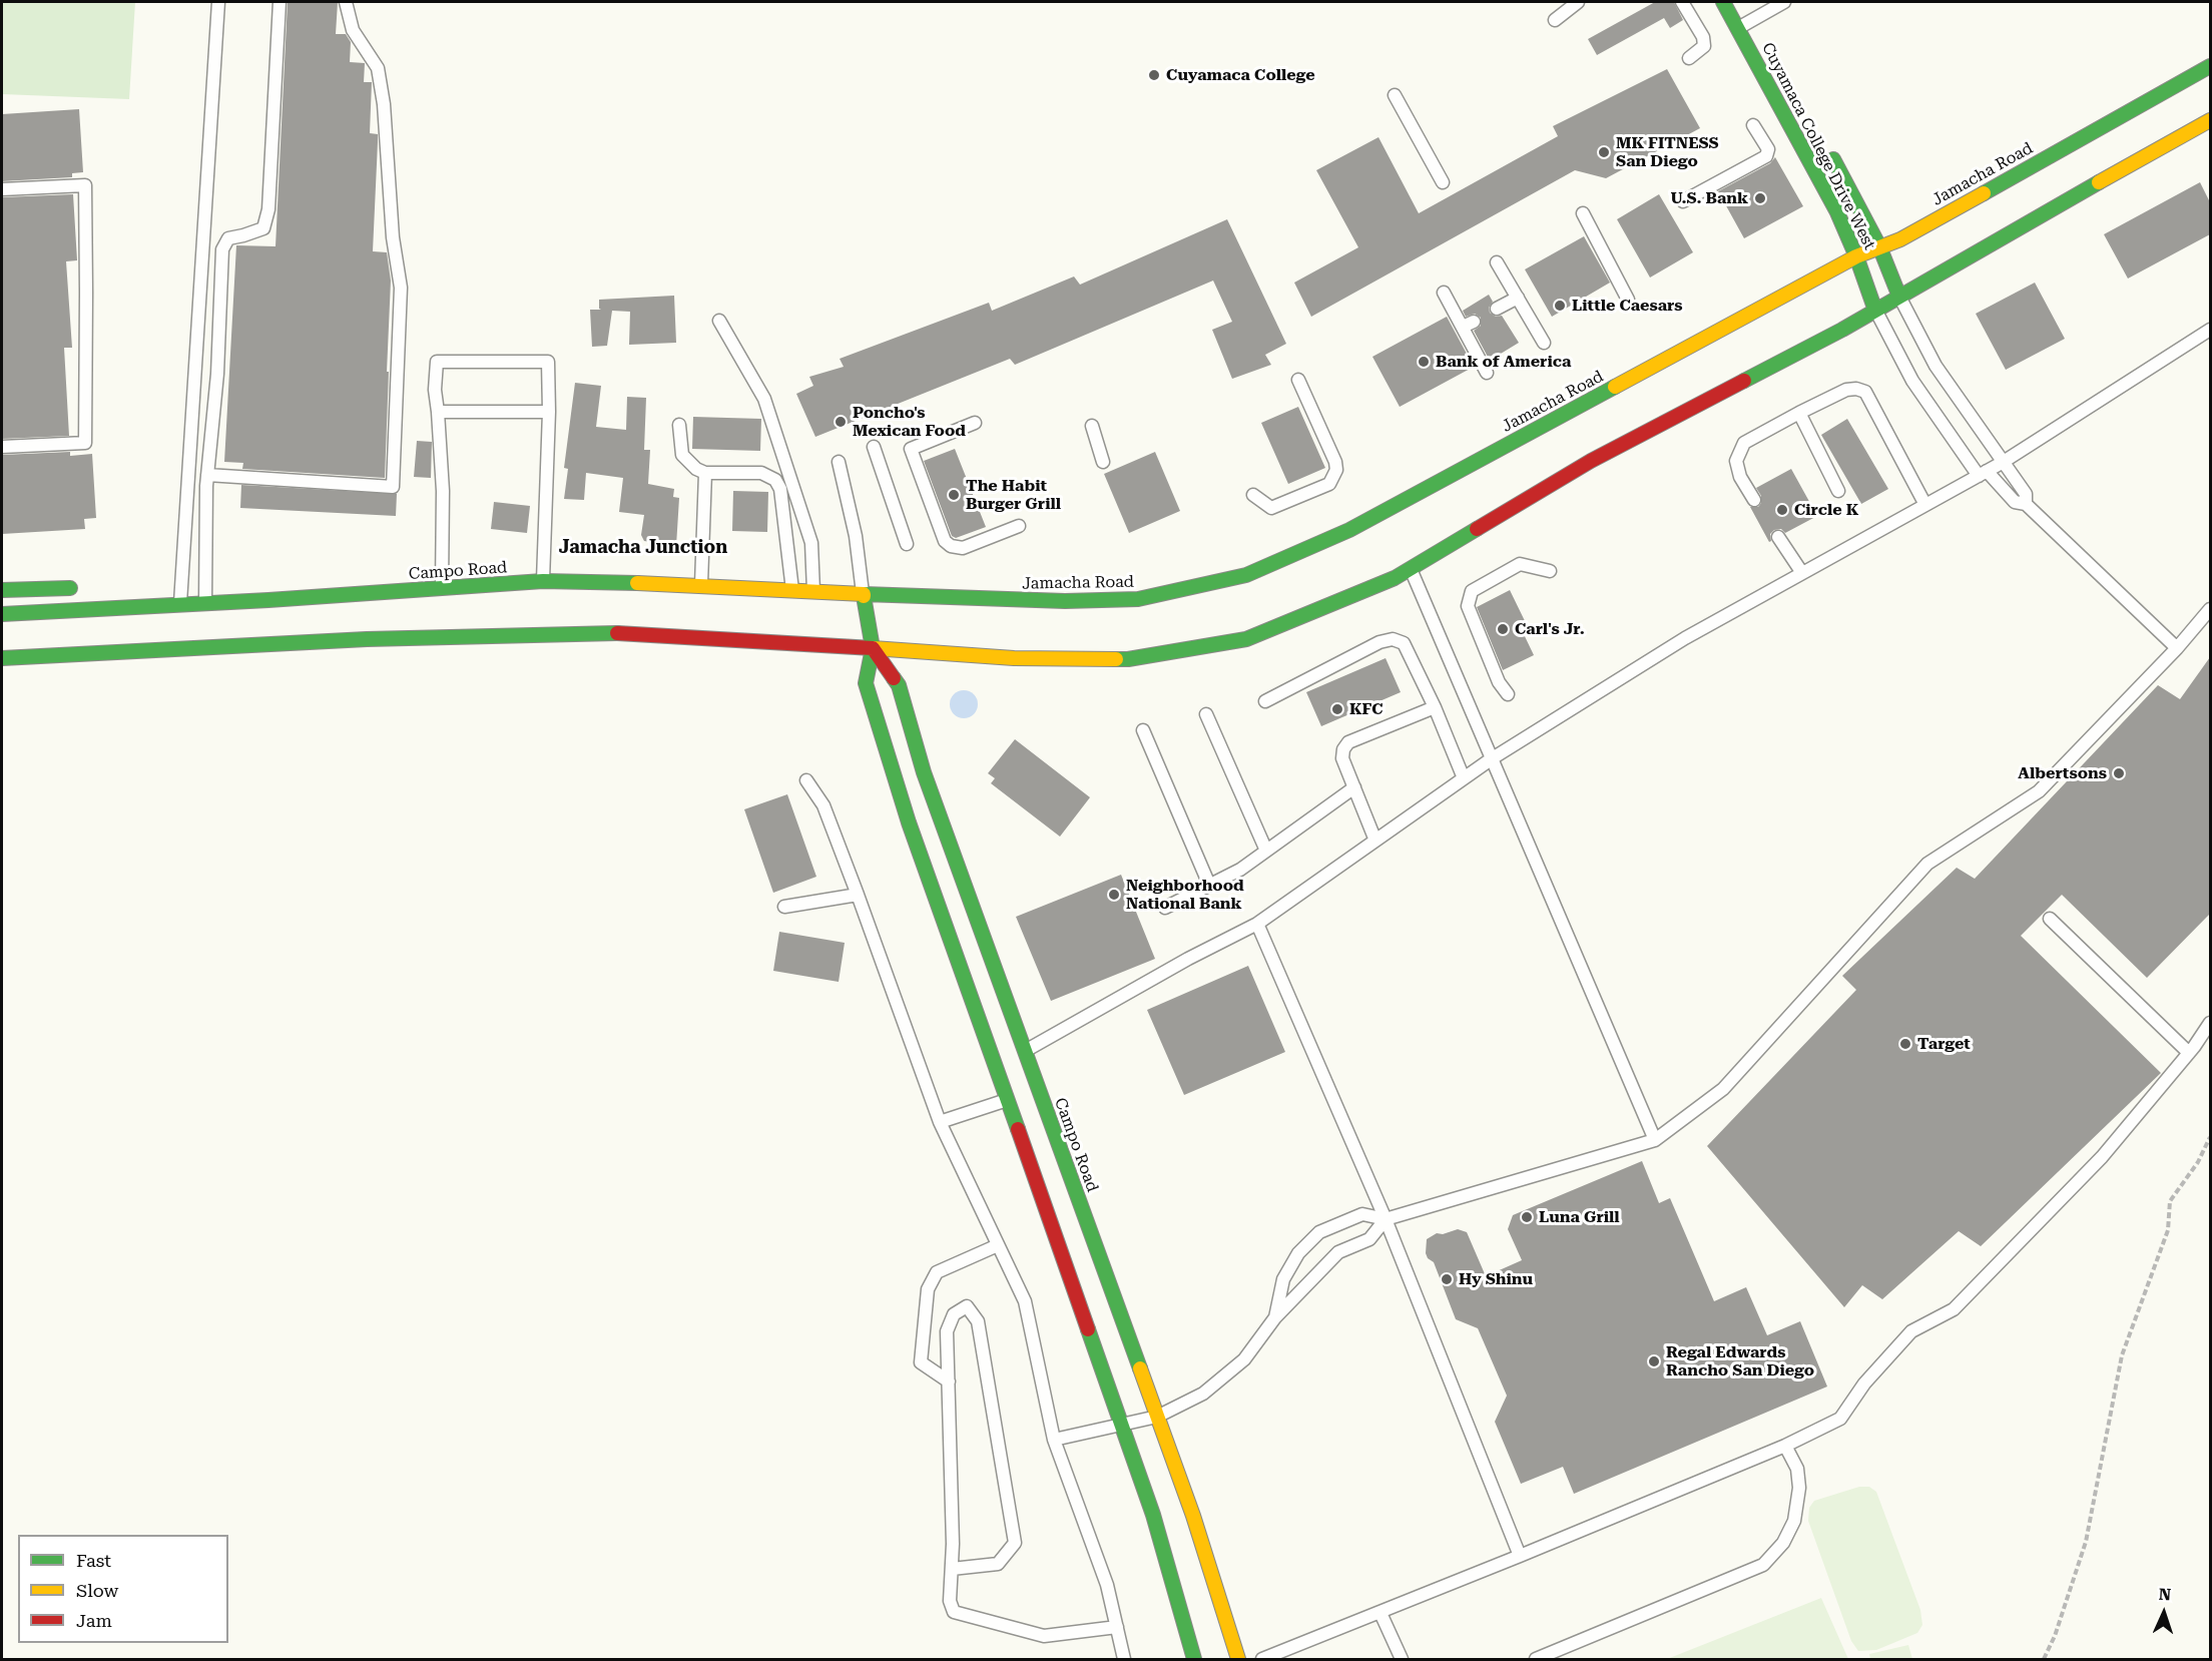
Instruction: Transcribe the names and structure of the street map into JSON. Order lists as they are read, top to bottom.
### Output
{
  "streets": {
    "main road": ["Cuyamaca College Drive West", "Jamacha Road", "Campo Road"]
  },
  "crossings": [
    ["Cuyamaca College Drive West", "Jamacha Road"],
    ["Jamacha Road", "Campo Road"]
  ],
  "districts": ["Jamacha Junction"],
  "places": [
    "Cuyamaca College",
    "MK FITNESS San Diego",
    "U.S. Bank",
    "Little Caesars",
    "Bank of America",
    "Poncho's Mexican Food",
    "The Habit Burger Grill",
    "Circle K",
    "Carl's Jr.",
    "KFC",
    "Albertsons",
    "Neighborhood National Bank",
    "Target",
    "Luna Grill",
    "Hy Shinu",
    "Regal Edwards Rancho San Diego"
  ],
  "legend": ["Fast", "Slow", "Jam"],
  "north": "top"
}
